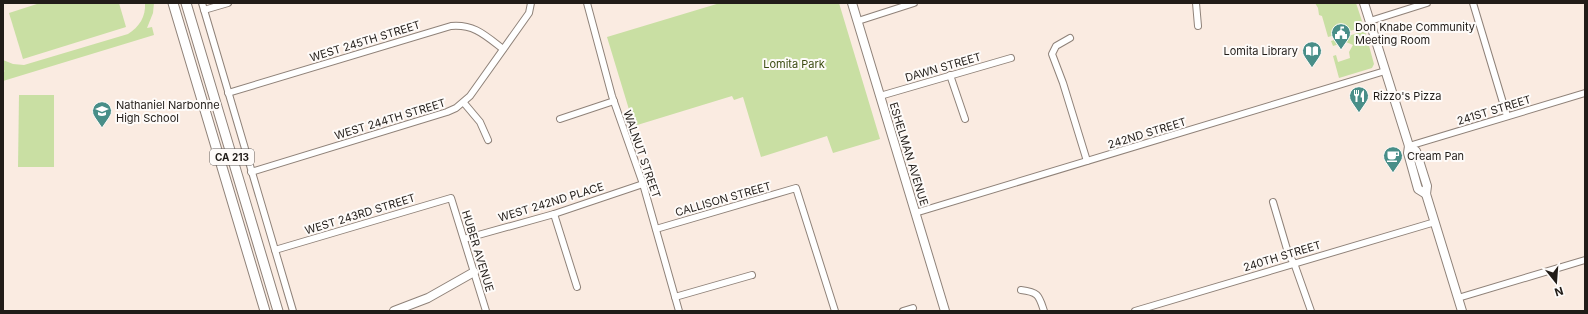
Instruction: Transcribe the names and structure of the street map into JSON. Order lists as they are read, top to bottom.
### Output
{
  "streets": {
    "main road": ["CA 213"],
    "street": [
      "WEST 245TH STREET",
      "DAWN STREET",
      "241ST STREET",
      "WEST 244TH STREET",
      "242ND STREET",
      "WALNUT STREET",
      "ESHELMAN AVENUE",
      "CALLISON STREET",
      "WEST 242ND PLACE",
      "WEST 243RD STREET",
      "HUBER AVENUE",
      "240TH STREET"
    ]
  },
  "crossings": [
    ["WEST 245TH STREET", "WEST 244TH STREET"],
    ["DAWN STREET", "ESHELMAN AVENUE"],
    ["242ND STREET", "ESHELMAN AVENUE"],
    ["WALNUT STREET", "CALLISON STREET"],
    ["WALNUT STREET", "WEST 242ND PLACE"],
    ["WEST 242ND PLACE", "HUBER AVENUE"],
    ["WEST 243RD STREET", "HUBER AVENUE"]
  ],
  "parks": ["Lomita Park"],
  "places": {
    "public building": ["Don Knabe Community Meeting Room"],
    "library": ["Lomita Library"],
    "restaurant": ["Rizzo's Pizza"],
    "school or university": ["Nathaniel Narbonne High School"],
    "cafe": ["Cream Pan"]
  },
  "north": "bottom"
}
